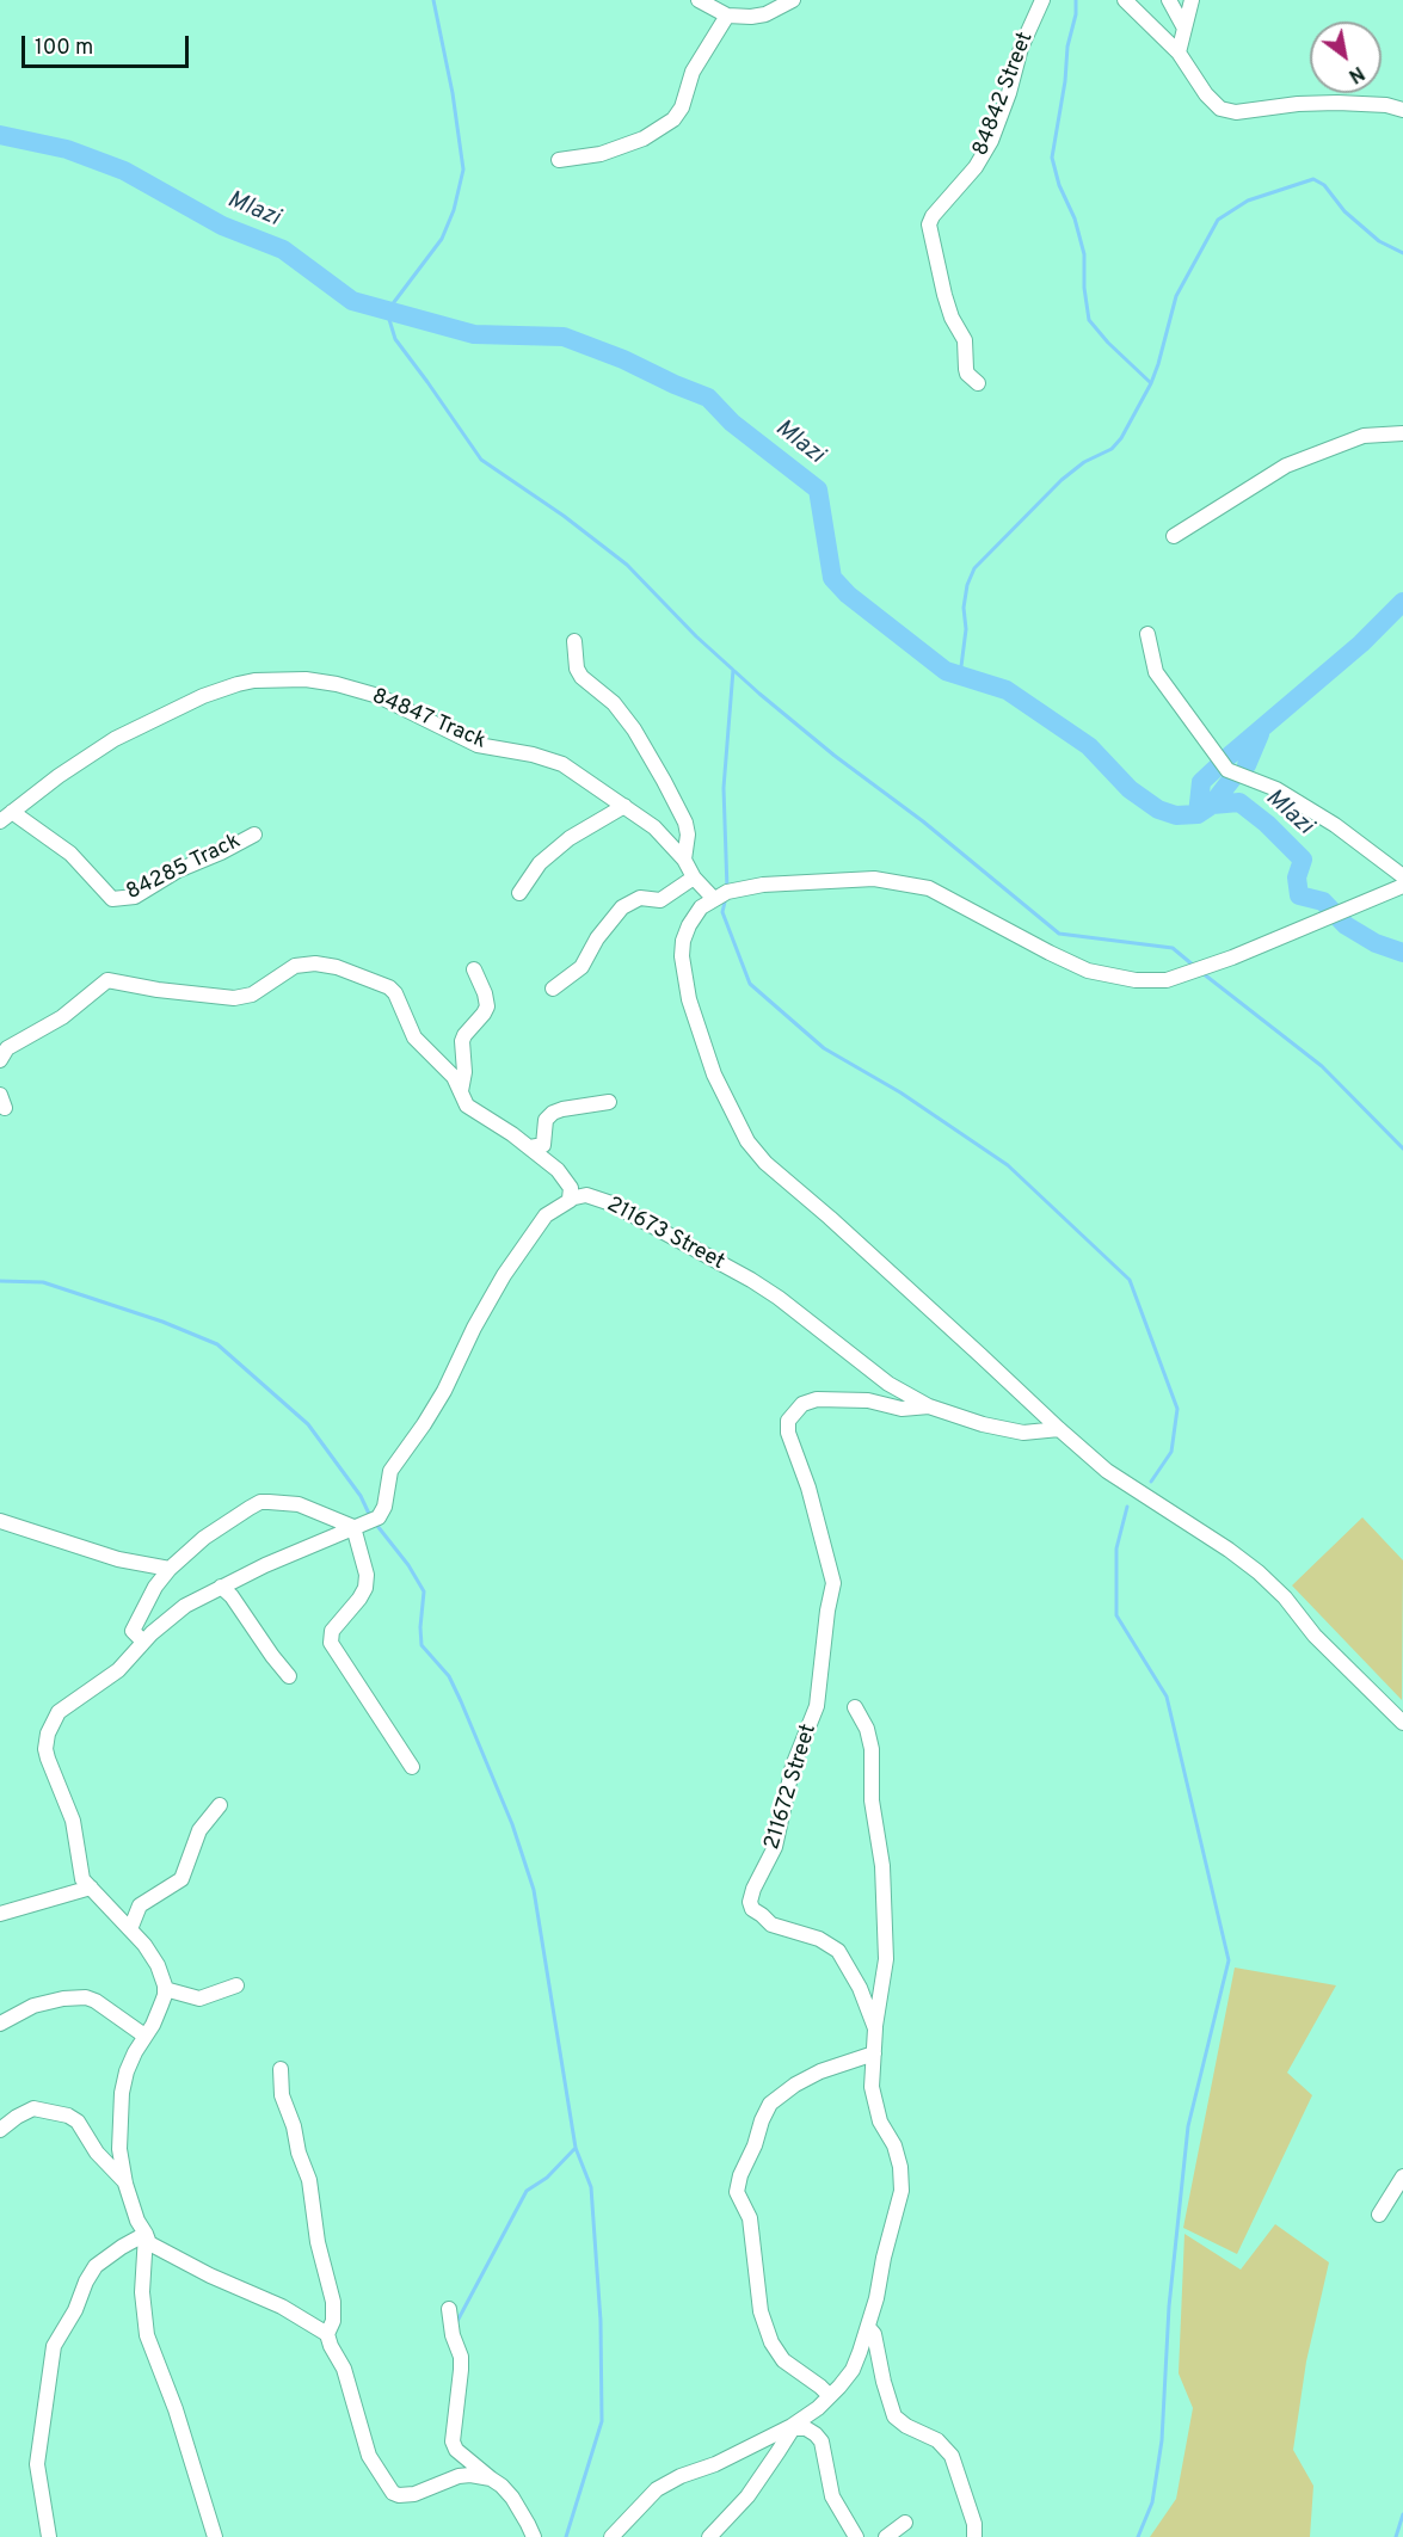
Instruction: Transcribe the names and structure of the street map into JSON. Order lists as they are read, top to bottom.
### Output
{
  "streets": {
    "street": [
      "84842 Street",
      "84847 Track",
      "84285 Track",
      "211673 Street",
      "211672 Street"
    ]
  },
  "crossings": [
    ["84847 Track", "84285 Track"],
    ["211673 Street", "211672 Street"]
  ],
  "water": ["Mlazi"],
  "scale_bar": "100 m",
  "north": "bottom right"
}
